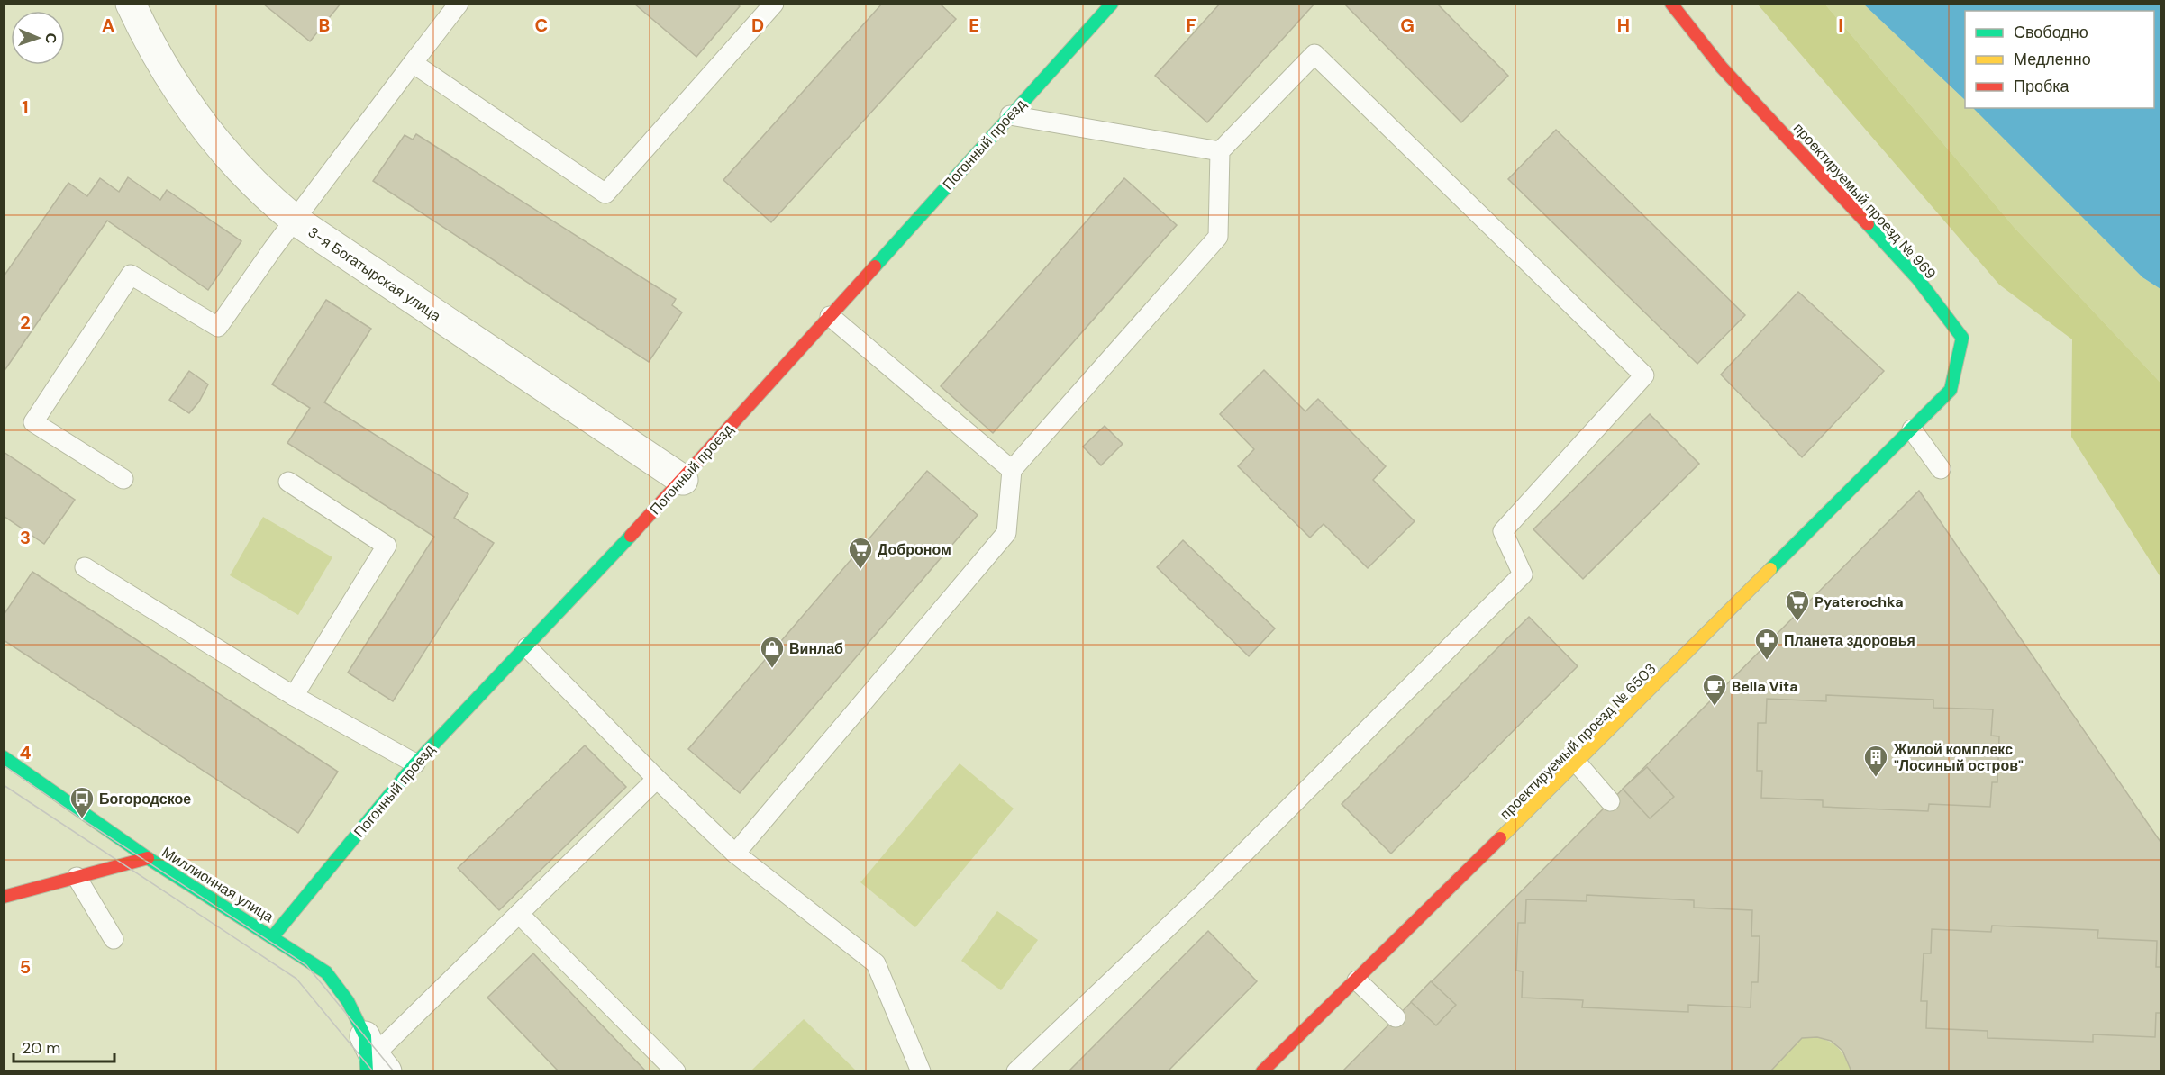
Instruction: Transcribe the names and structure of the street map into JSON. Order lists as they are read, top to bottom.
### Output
{
  "streets": {
    "street": [
      "Погонный проезд",
      "проектируемый проезд № 969",
      "3-я Богатырская улица",
      "проектируемый проезд № 6503",
      "Миллионная улица"
    ]
  },
  "crossings": [
    ["Погонный проезд", "3-я Богатырская улица"],
    ["Погонный проезд", "Миллионная улица"],
    ["проектируемый проезд № 969", "проектируемый проезд № 6503"]
  ],
  "places": {
    "supermarket": ["Доброном", "Pyaterochka"],
    "pharmacy": ["Планета здоровья"],
    "shop": ["Винлаб"],
    "cafe": ["Bella Vita"],
    "building": ["Жилой комплекс \"Лосиный остров\""],
    "bus stop": ["Богородское"]
  },
  "legend": ["Свободно", "Медленно", "Пробка"],
  "scale_bar": "20 m",
  "north": "right",
  "grid": {
    "columns": [
      "A",
      "B",
      "C",
      "D",
      "E",
      "F",
      "G",
      "H",
      "I"
    ],
    "rows": [
      "1",
      "2",
      "3",
      "4",
      "5"
    ]
  }
}
